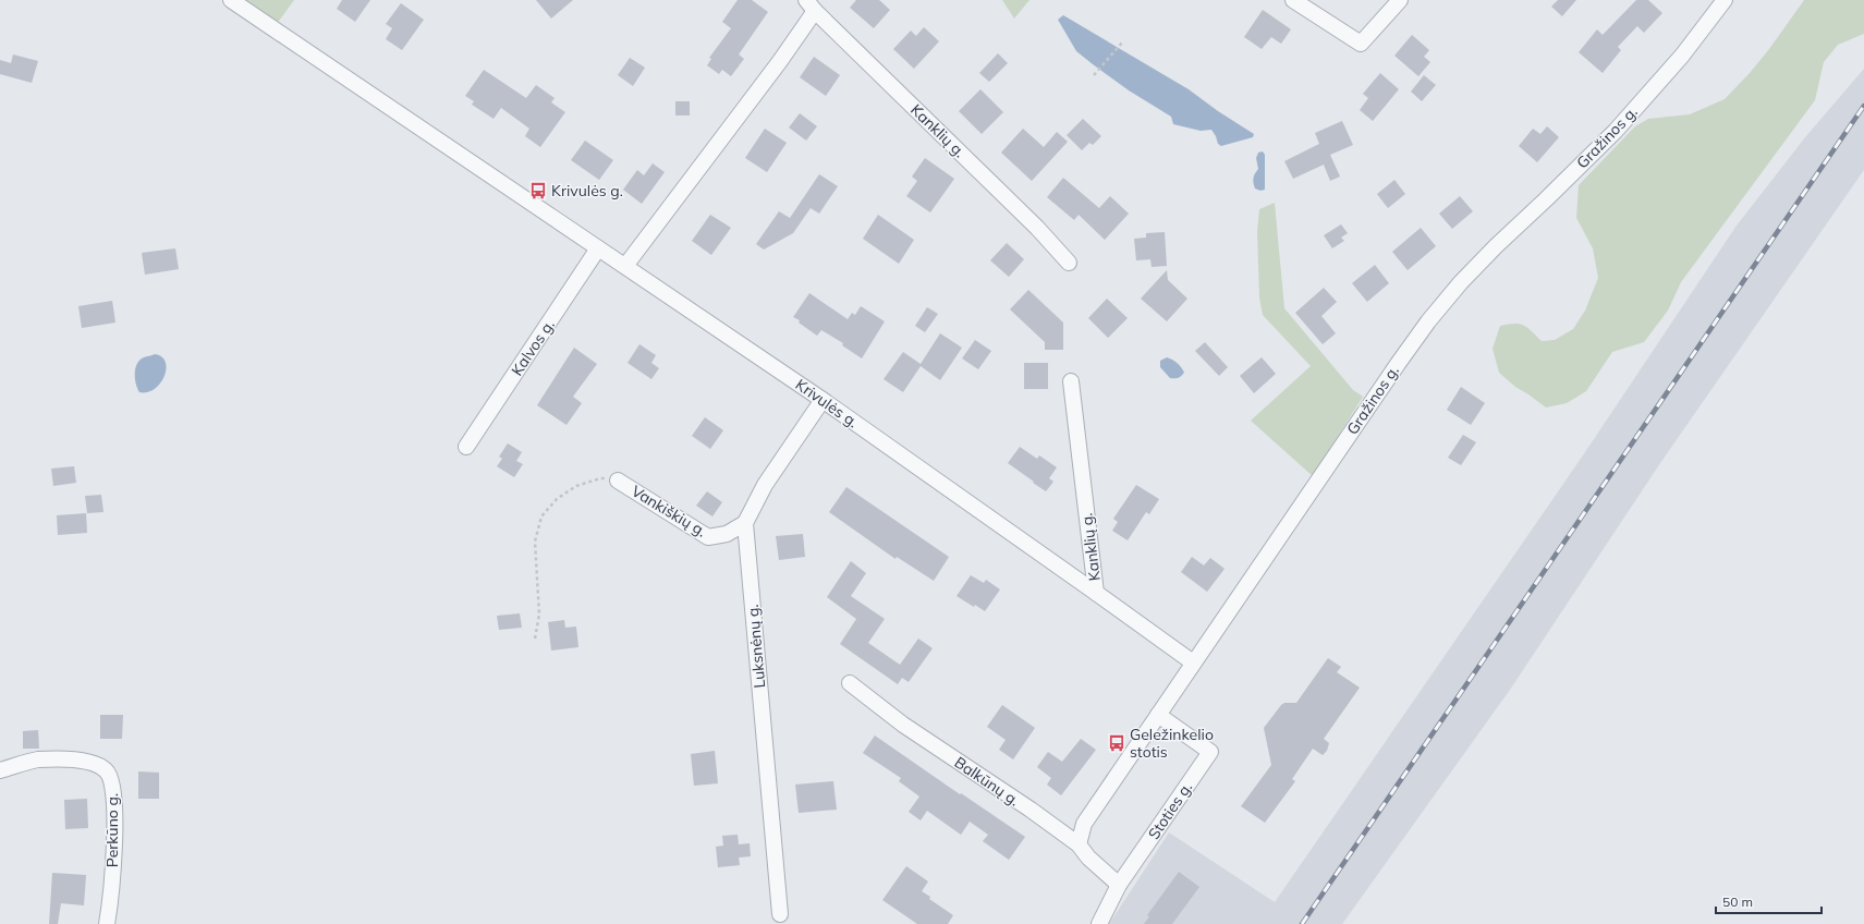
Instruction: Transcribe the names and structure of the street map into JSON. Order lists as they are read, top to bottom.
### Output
{
  "streets": {
    "street": [
      "Kanklių g.",
      "Gražinos g.",
      "Kalvos g.",
      "Krivulės g.",
      "Vankiškių g.",
      "Luksnėnų g.",
      "Balkūnų g.",
      "Stoties g.",
      "Perkūno g."
    ]
  },
  "crossings": [
    ["Kanklių g.", "Gražinos g."],
    ["Kanklių g.", "Krivulės g."],
    ["Gražinos g.", "Balkūnų g."],
    ["Gražinos g.", "Stoties g."],
    ["Kalvos g.", "Krivulės g."],
    ["Vankiškių g.", "Luksnėnų g."],
    ["Balkūnų g.", "Stoties g."]
  ],
  "places": {
    "bus stop": ["Krivulės g.", "Geležinkelio stotis"]
  },
  "scale_bar": "50 m"
}
